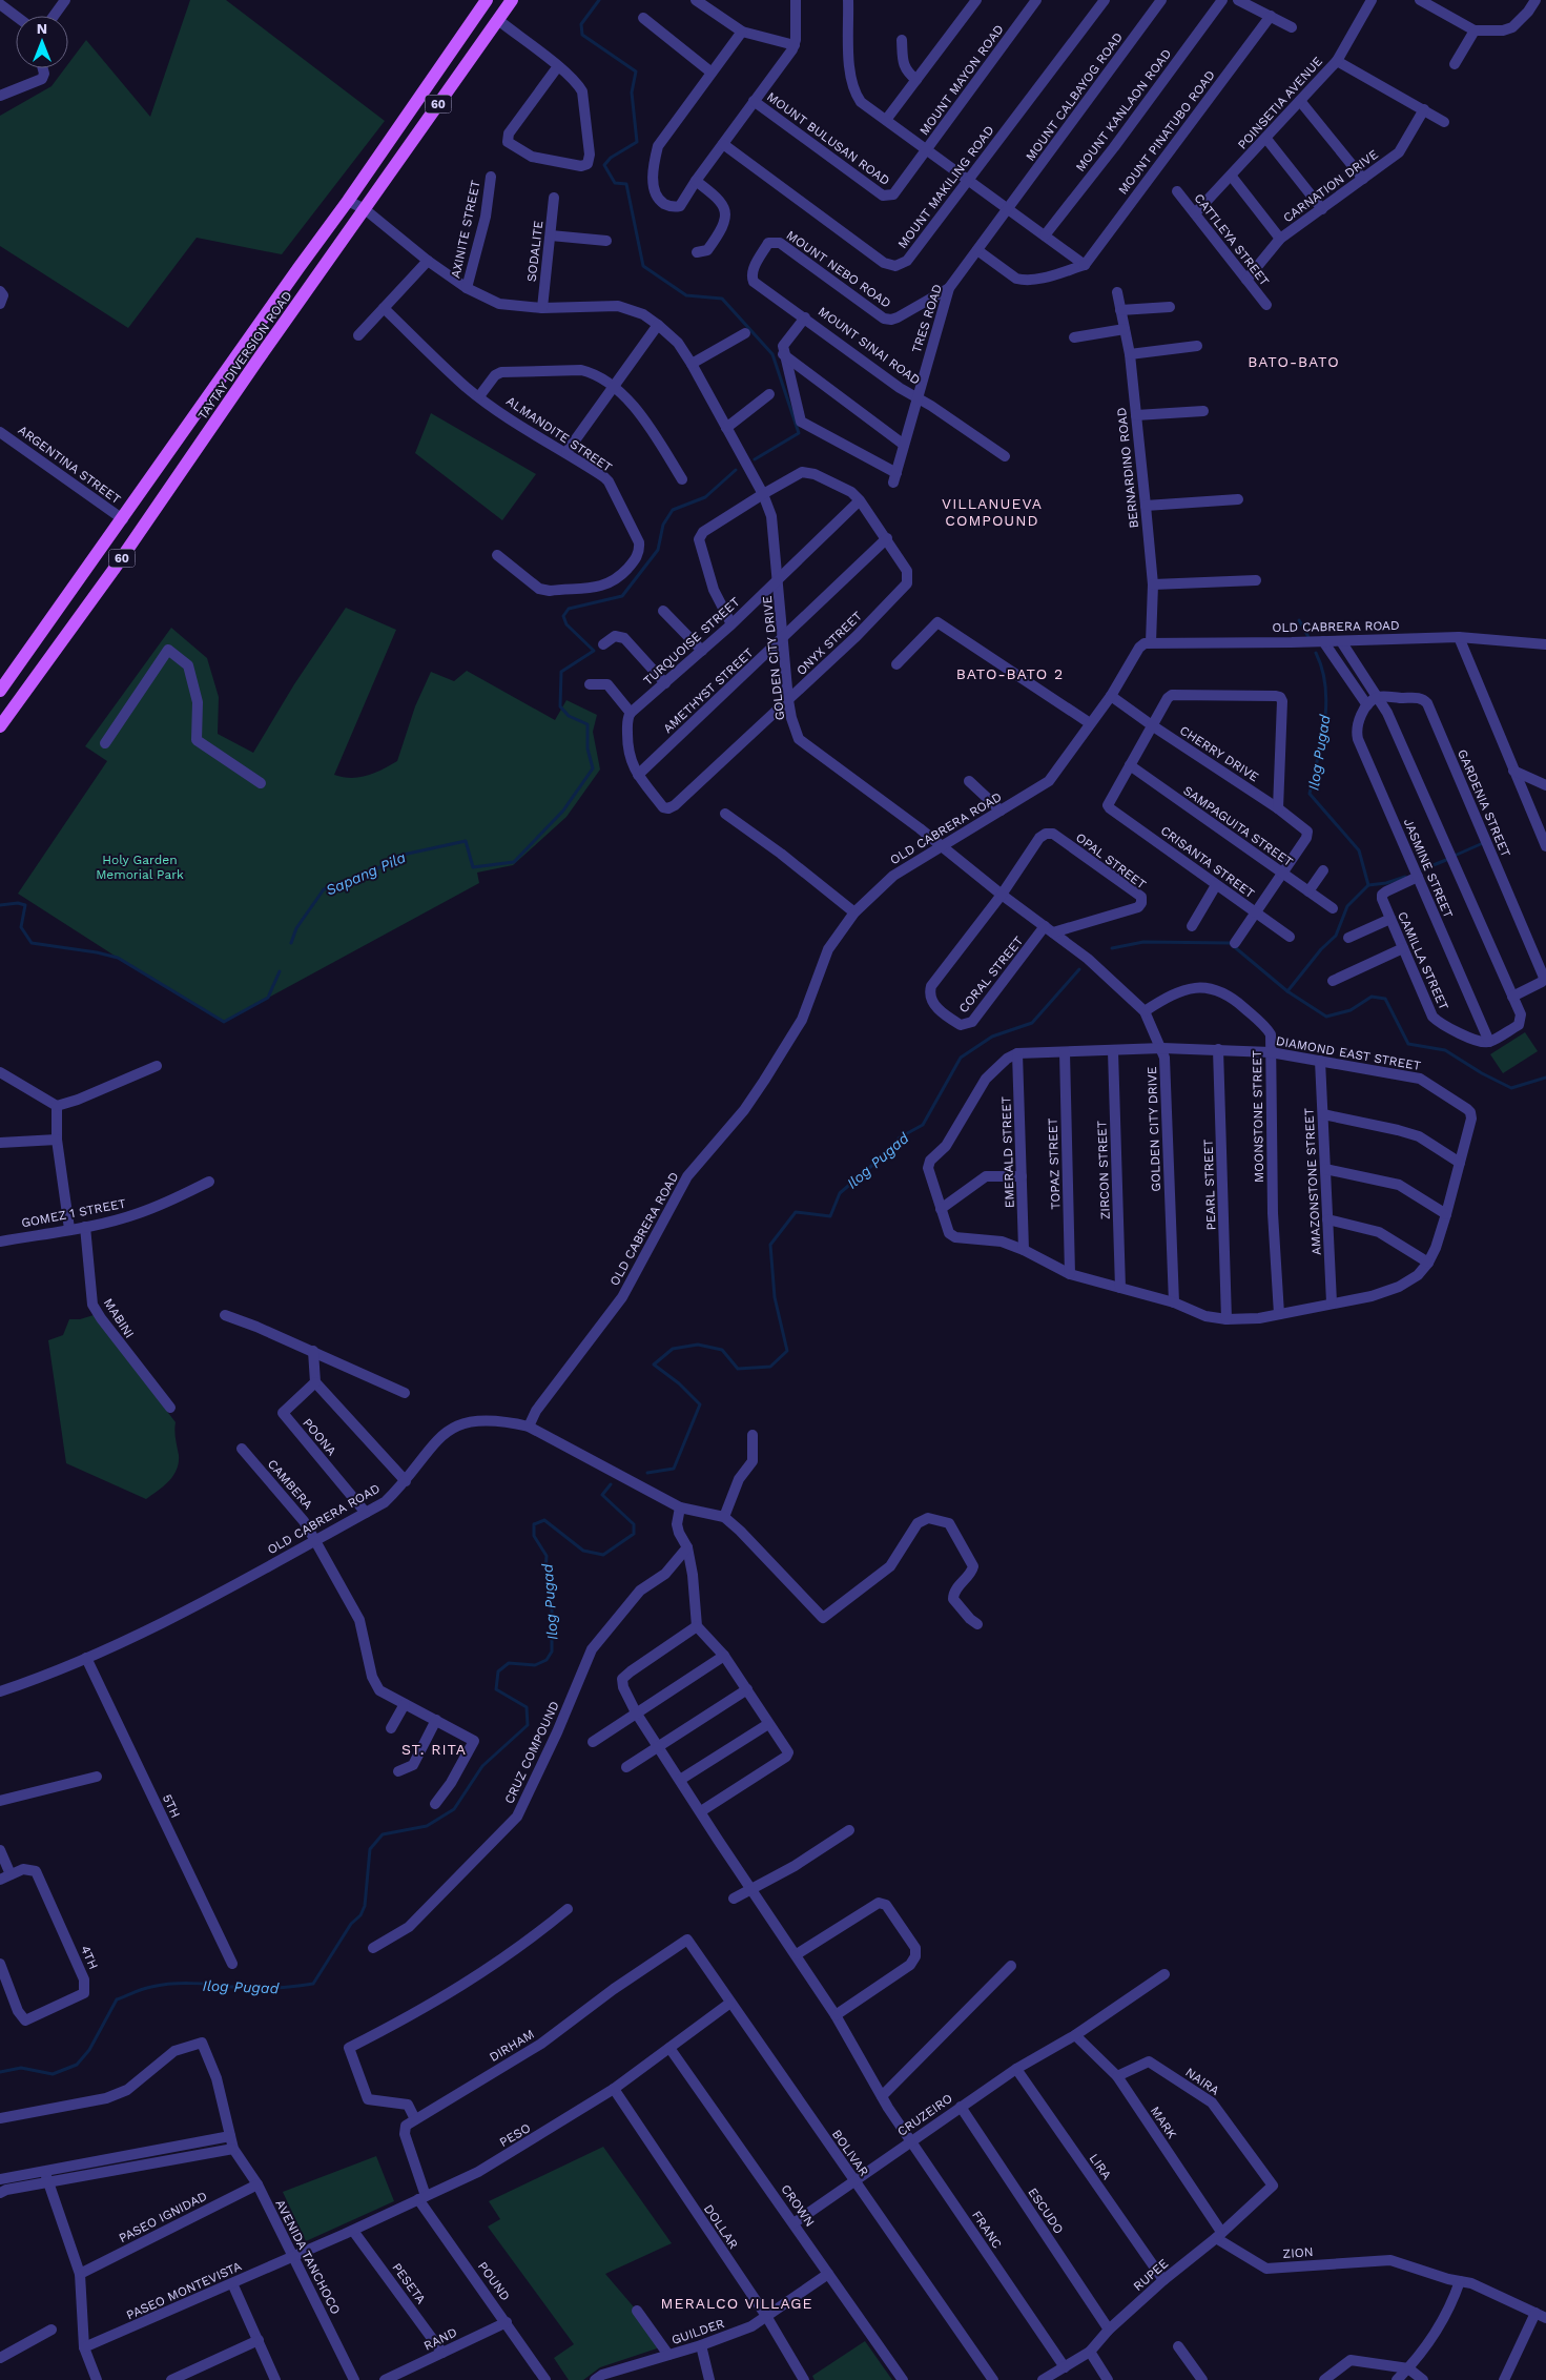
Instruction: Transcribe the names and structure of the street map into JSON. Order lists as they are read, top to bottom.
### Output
{
  "streets": {
    "main road": ["60", "TAYTAY DIVERSION ROAD"],
    "street": [
      "MOUNT MAYON ROAD",
      "MOUNT CALBAYOG ROAD",
      "POINSETIA AVENUE",
      "MOUNT KANLAON ROAD",
      "MOUNT PINATUBO ROAD",
      "MOUNT BULUSAN ROAD",
      "CARNATION DRIVE",
      "MOUNT MAKILING ROAD",
      "AXINITE STREET",
      "CATTLEYA STREET",
      "SODALITE",
      "MOUNT NEBO ROAD",
      "TRES ROAD",
      "MOUNT SINAI ROAD",
      "ALMANDITE STREET",
      "ARGENTINA STREET",
      "BERNARDINO ROAD",
      "OLD CABRERA ROAD",
      "TURQUOISE STREET",
      "ONYX STREET",
      "GOLDEN CITY DRIVE",
      "AMETHYST STREET",
      "CHERRY DRIVE",
      "GARDENIA STREET",
      "SAMPAGUITA STREET",
      "OPAL STREET",
      "CRISANTA STREET",
      "JASMINE STREET",
      "CAMILLA STREET",
      "CORAL STREET",
      "DIAMOND EAST STREET",
      "MOONSTONE STREET",
      "EMERALD STREET",
      "TOPAZ STREET",
      "ZIRCON STREET",
      "AMAZONSTONE STREET",
      "PEARL STREET",
      "GOMEZ 1 STREET",
      "MABINI",
      "POONA",
      "CAMBERA",
      "CRUZ COMPOUND",
      "5TH",
      "4TH",
      "DIRHAM",
      "NAIRA",
      "CRUZEIRO",
      "MARK",
      "PESO",
      "BOLIVAR",
      "LIRA",
      "CROWN",
      "ESCUDO",
      "PASEO IGNIDAD",
      "DOLLAR",
      "FRANC",
      "ZION",
      "AVENIDA TANCHOCO",
      "RUPEE",
      "POUND",
      "PESETA",
      "PASEO MONTEVISTA",
      "GUILDER",
      "RAND"
    ]
  },
  "crossings": [
    ["MOUNT MAYON ROAD", "MOUNT BULUSAN ROAD"],
    ["MOUNT CALBAYOG ROAD", "TRES ROAD"],
    ["POINSETIA AVENUE", "CATTLEYA STREET"],
    ["CARNATION DRIVE", "CATTLEYA STREET"],
    ["AXINITE STREET", "GOLDEN CITY DRIVE"],
    ["SODALITE", "GOLDEN CITY DRIVE"],
    ["MOUNT NEBO ROAD", "TRES ROAD"],
    ["MOUNT NEBO ROAD", "MOUNT SINAI ROAD"],
    ["TRES ROAD", "MOUNT SINAI ROAD"],
    ["TAYTAY DIVERSION ROAD", "ARGENTINA STREET"],
    ["TAYTAY DIVERSION ROAD", "GOLDEN CITY DRIVE"],
    ["BERNARDINO ROAD", "OLD CABRERA ROAD"],
    ["OLD CABRERA ROAD", "GOLDEN CITY DRIVE"],
    ["OLD CABRERA ROAD", "CHERRY DRIVE"],
    ["OLD CABRERA ROAD", "POONA"],
    ["OLD CABRERA ROAD", "CAMBERA"],
    ["OLD CABRERA ROAD", "5TH"],
    ["TURQUOISE STREET", "GOLDEN CITY DRIVE"],
    ["ONYX STREET", "GOLDEN CITY DRIVE"],
    ["ONYX STREET", "AMETHYST STREET"],
    ["GOLDEN CITY DRIVE", "AMETHYST STREET"],
    ["GOLDEN CITY DRIVE", "OPAL STREET"],
    ["GOLDEN CITY DRIVE", "CORAL STREET"],
    ["GOLDEN CITY DRIVE", "DIAMOND EAST STREET"],
    ["GOLDEN CITY DRIVE", "MOONSTONE STREET"],
    ["CHERRY DRIVE", "SAMPAGUITA STREET"],
    ["SAMPAGUITA STREET", "CRISANTA STREET"],
    ["OPAL STREET", "CORAL STREET"],
    ["JASMINE STREET", "CAMILLA STREET"],
    ["DIAMOND EAST STREET", "MOONSTONE STREET"],
    ["DIAMOND EAST STREET", "EMERALD STREET"],
    ["DIAMOND EAST STREET", "TOPAZ STREET"],
    ["DIAMOND EAST STREET", "ZIRCON STREET"],
    ["DIAMOND EAST STREET", "AMAZONSTONE STREET"],
    ["DIAMOND EAST STREET", "PEARL STREET"],
    ["GOMEZ 1 STREET", "MABINI"],
    ["DIRHAM", "BOLIVAR"],
    ["NAIRA", "MARK"],
    ["NAIRA", "RUPEE"],
    ["CRUZEIRO", "MARK"],
    ["CRUZEIRO", "BOLIVAR"],
    ["CRUZEIRO", "LIRA"],
    ["CRUZEIRO", "CROWN"],
    ["CRUZEIRO", "ESCUDO"],
    ["CRUZEIRO", "FRANC"],
    ["MARK", "ZION"],
    ["MARK", "RUPEE"],
    ["PESO", "BOLIVAR"],
    ["PESO", "CROWN"],
    ["PESO", "DOLLAR"],
    ["PESO", "AVENIDA TANCHOCO"],
    ["PESO", "POUND"],
    ["PESO", "PESETA"],
    ["PESO", "PASEO MONTEVISTA"],
    ["LIRA", "RUPEE"],
    ["CROWN", "GUILDER"],
    ["ESCUDO", "RUPEE"],
    ["PASEO IGNIDAD", "AVENIDA TANCHOCO"],
    ["DOLLAR", "GUILDER"],
    ["FRANC", "RUPEE"],
    ["ZION", "RUPEE"],
    ["AVENIDA TANCHOCO", "PASEO MONTEVISTA"],
    ["POUND", "RAND"],
    ["PESETA", "RAND"]
  ],
  "districts": [
    "BATO-BATO",
    "VILLANUEVA COMPOUND",
    "BATO-BATO 2",
    "ST. RITA",
    "MERALCO VILLAGE"
  ],
  "water": ["Ilog Pugad", "Sapang Pila"],
  "parks": ["Holy Garden Memorial Park"],
  "north": "top"
}
